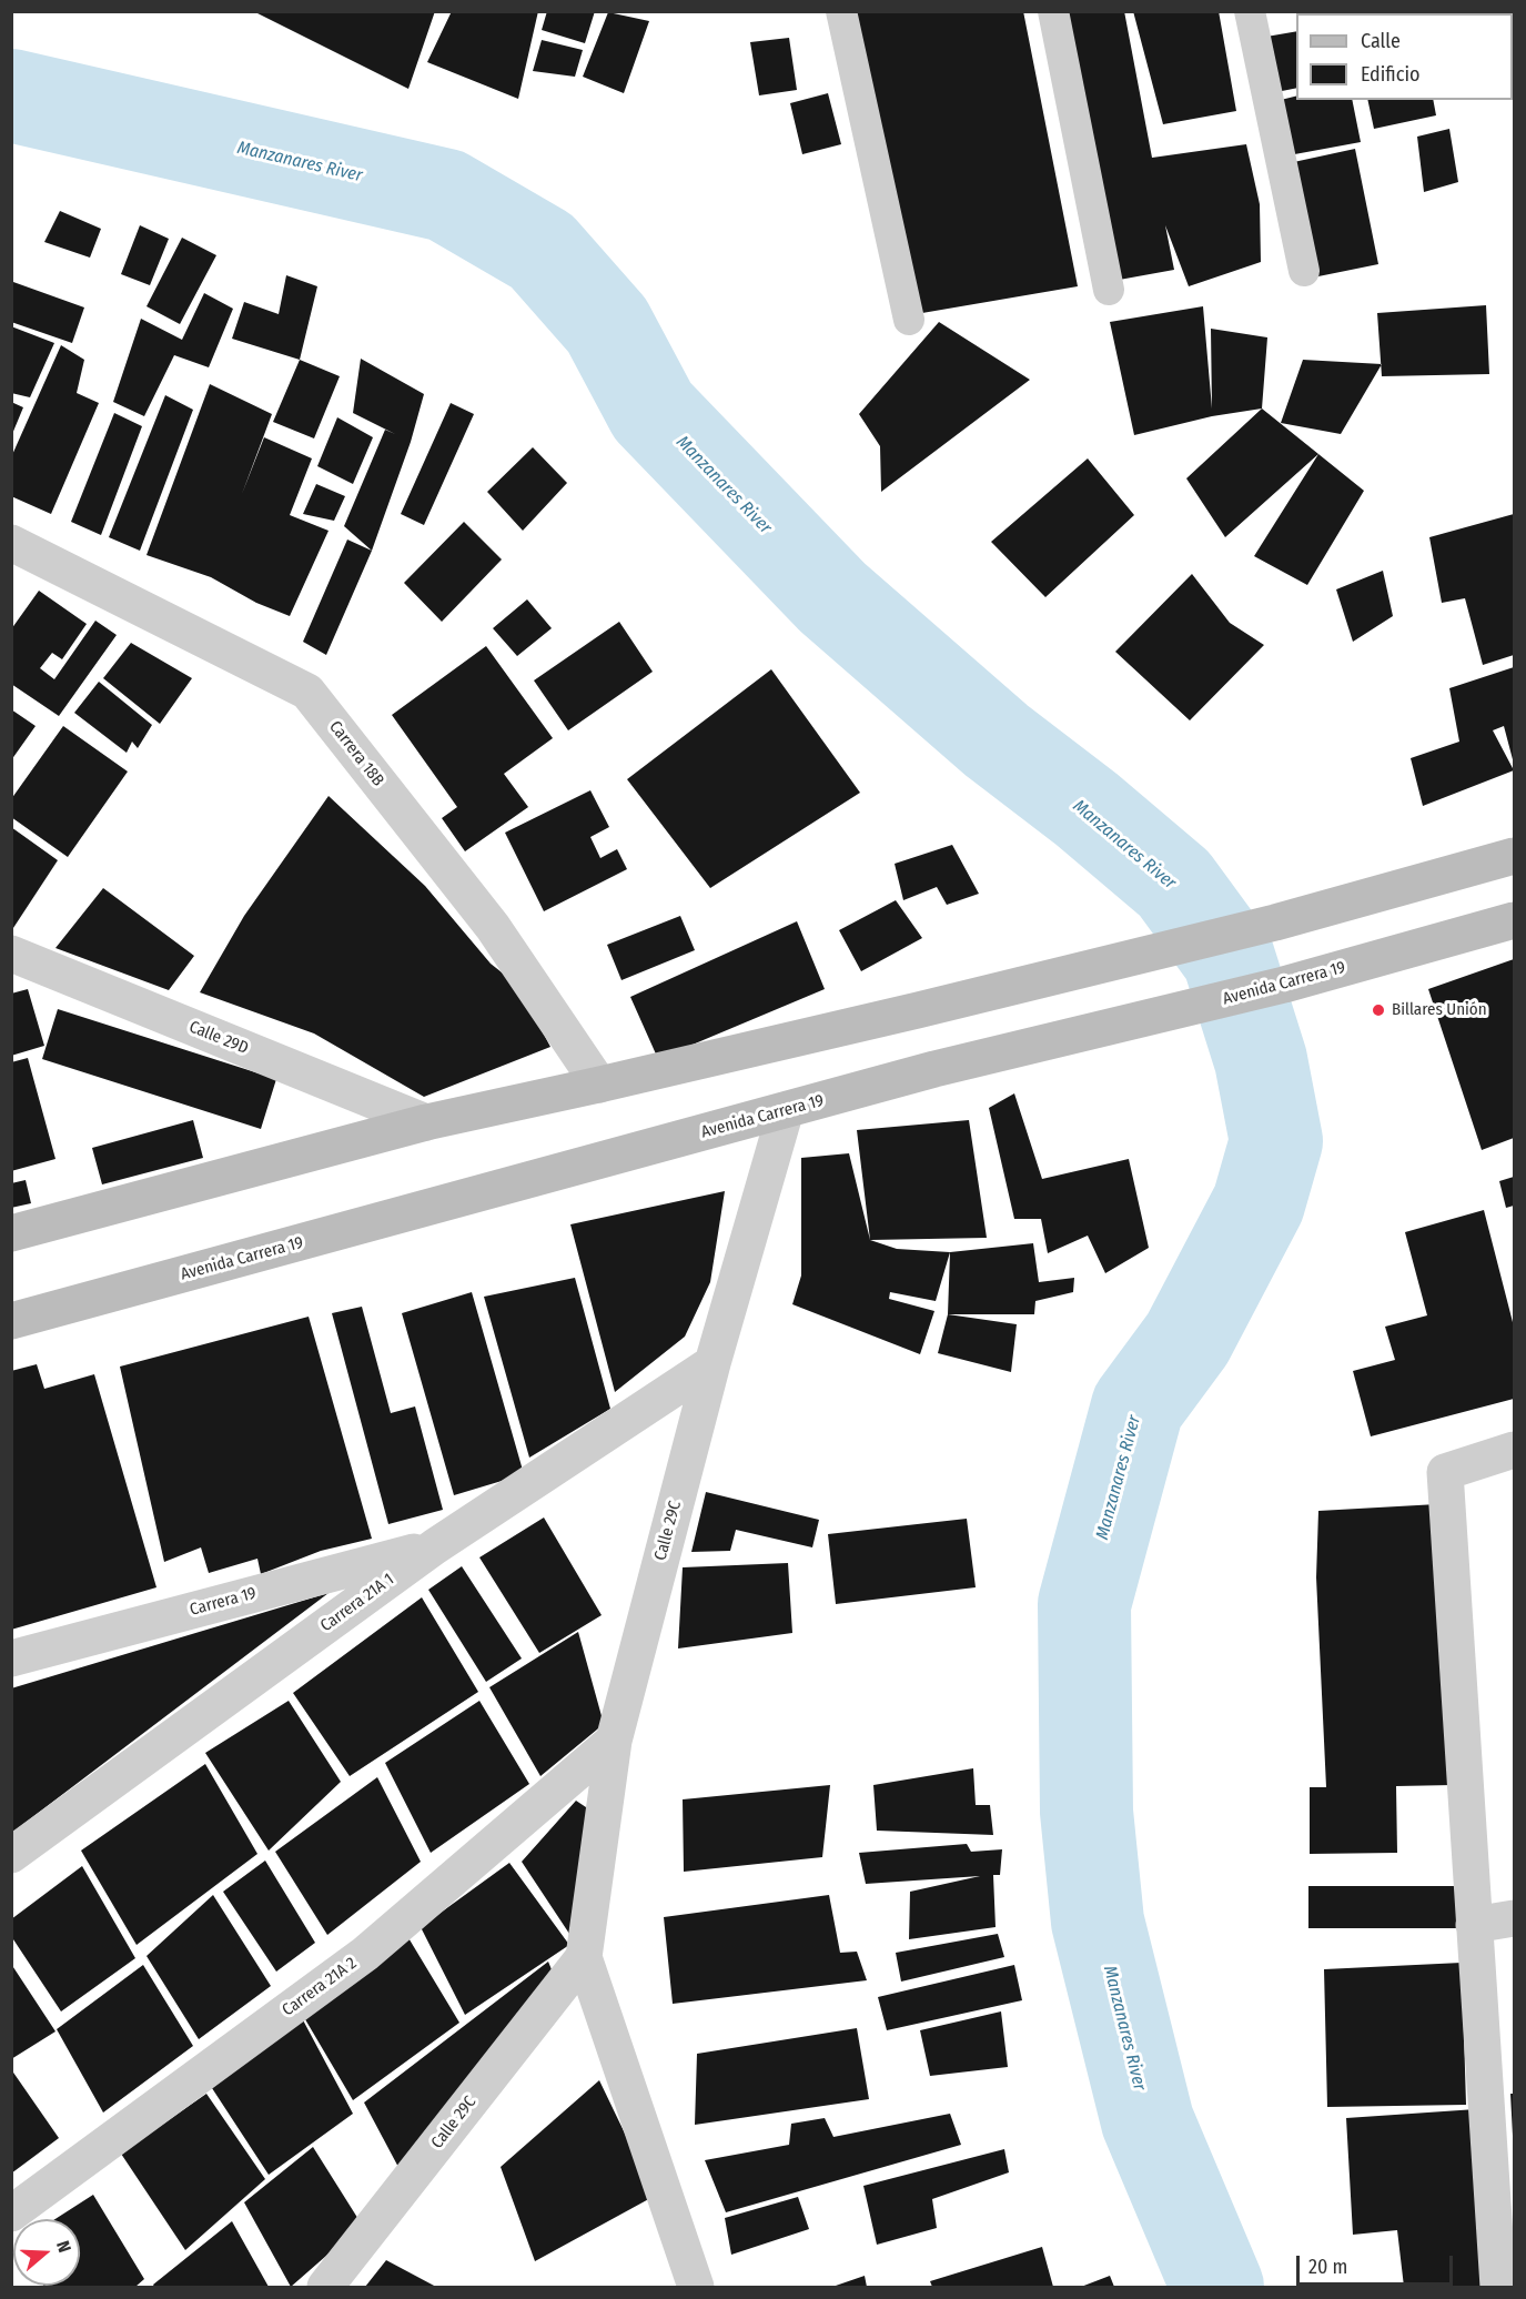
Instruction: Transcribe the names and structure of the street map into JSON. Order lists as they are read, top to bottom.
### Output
{
  "streets": {
    "main road": ["Avenida Carrera 19"],
    "street": [
      "Carrera 18B",
      "Calle 29D",
      "Calle 29C",
      "Carrera 19",
      "Carrera 21A 1",
      "Carrera 21A 2"
    ]
  },
  "crossings": [
    ["Avenida Carrera 19", "Calle 29C"],
    ["Calle 29C", "Carrera 21A 1"],
    ["Calle 29C", "Carrera 21A 2"],
    ["Carrera 19", "Carrera 21A 1"]
  ],
  "water": ["Manzanares River"],
  "places": ["Billares Unión"],
  "legend": ["Calle", "Edificio"],
  "scale_bar": "20 m",
  "north": "right"
}
